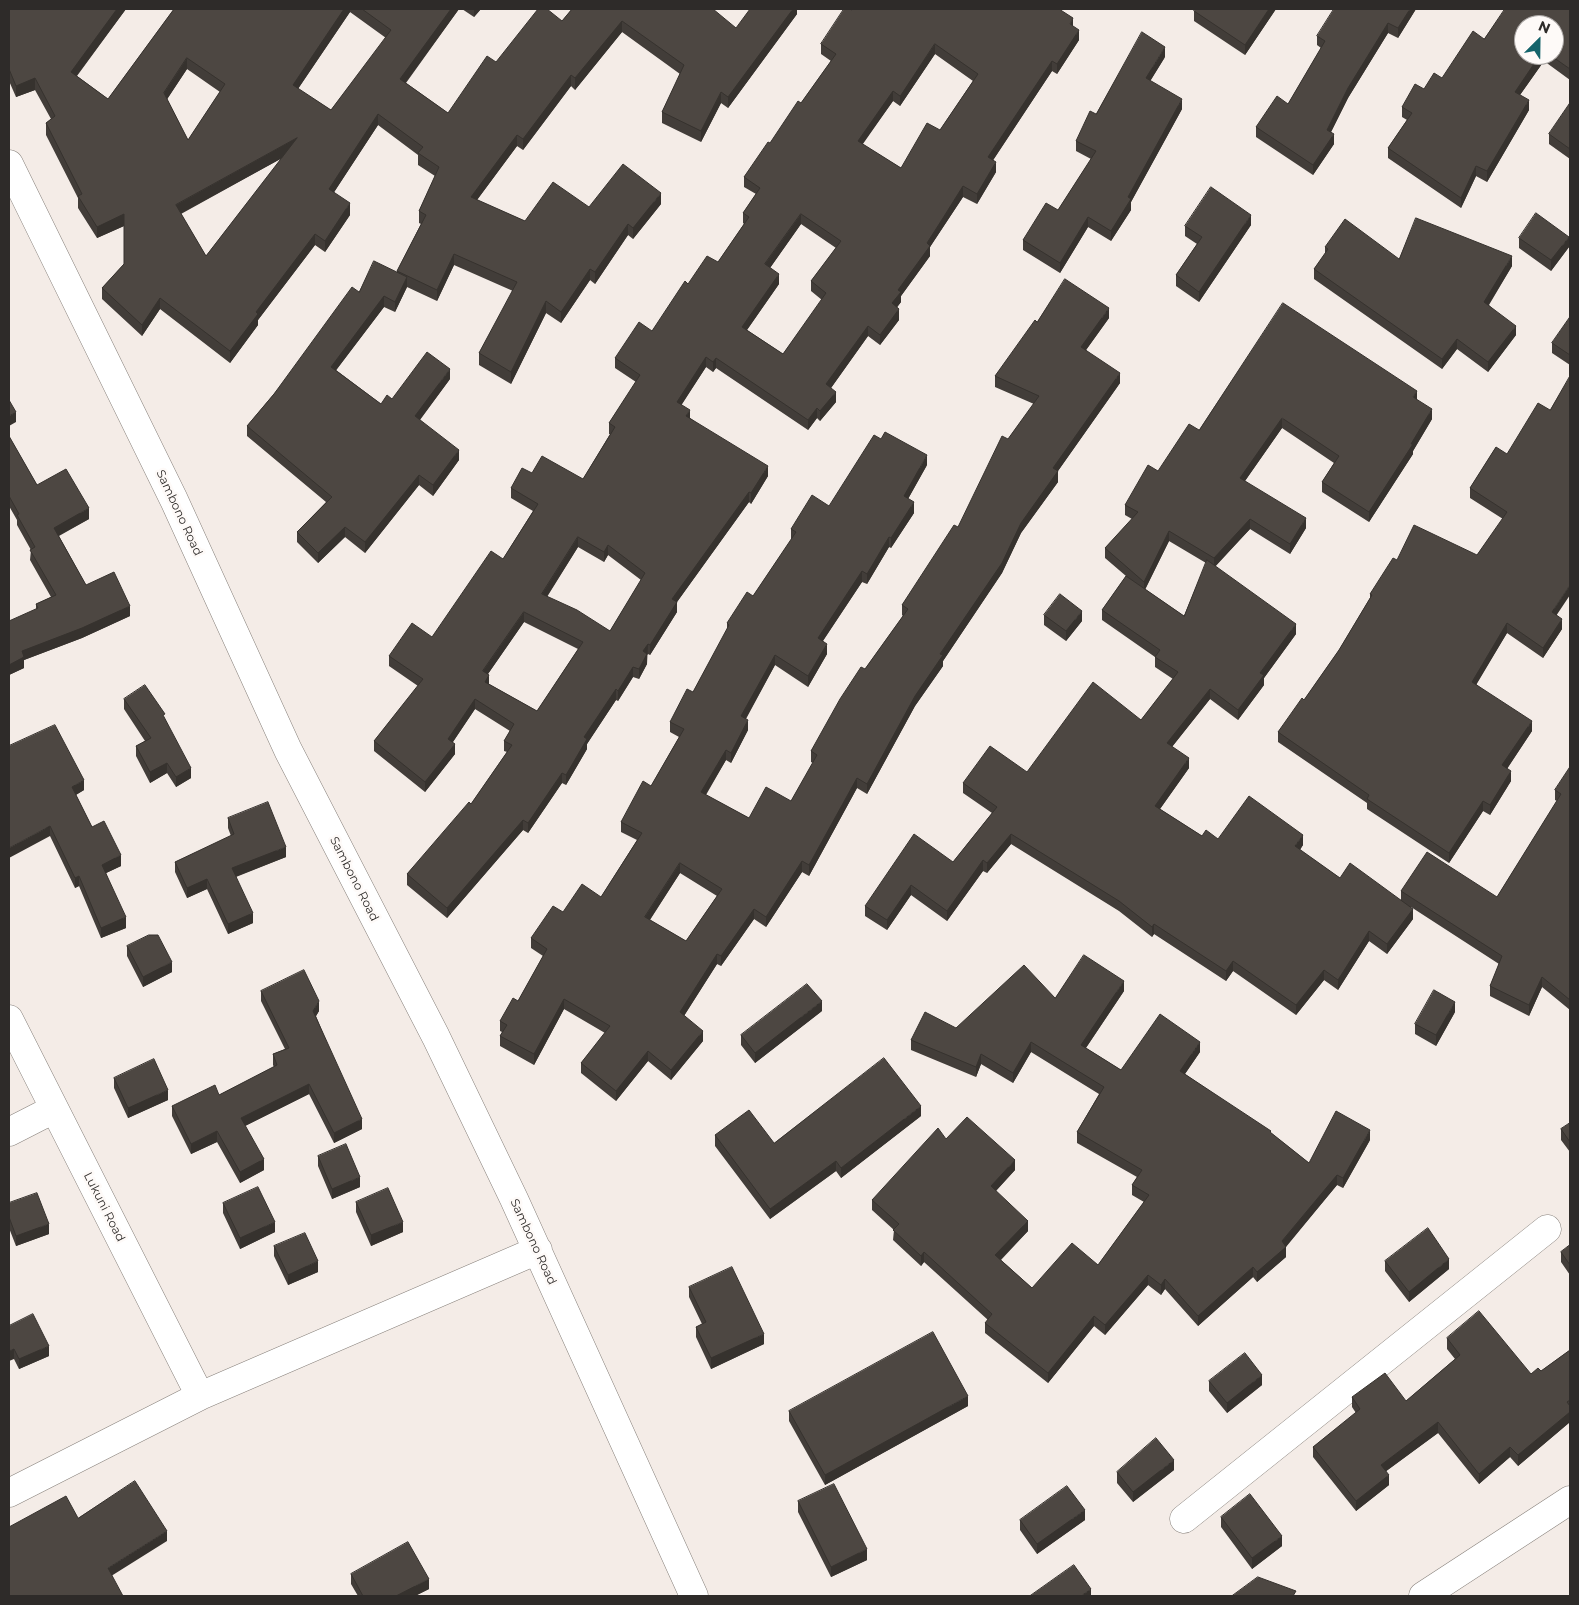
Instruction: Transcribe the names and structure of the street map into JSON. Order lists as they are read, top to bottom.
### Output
{
  "streets": {
    "street": ["Sambono Road", "Lukuni Road"]
  },
  "north": "top right"
}
